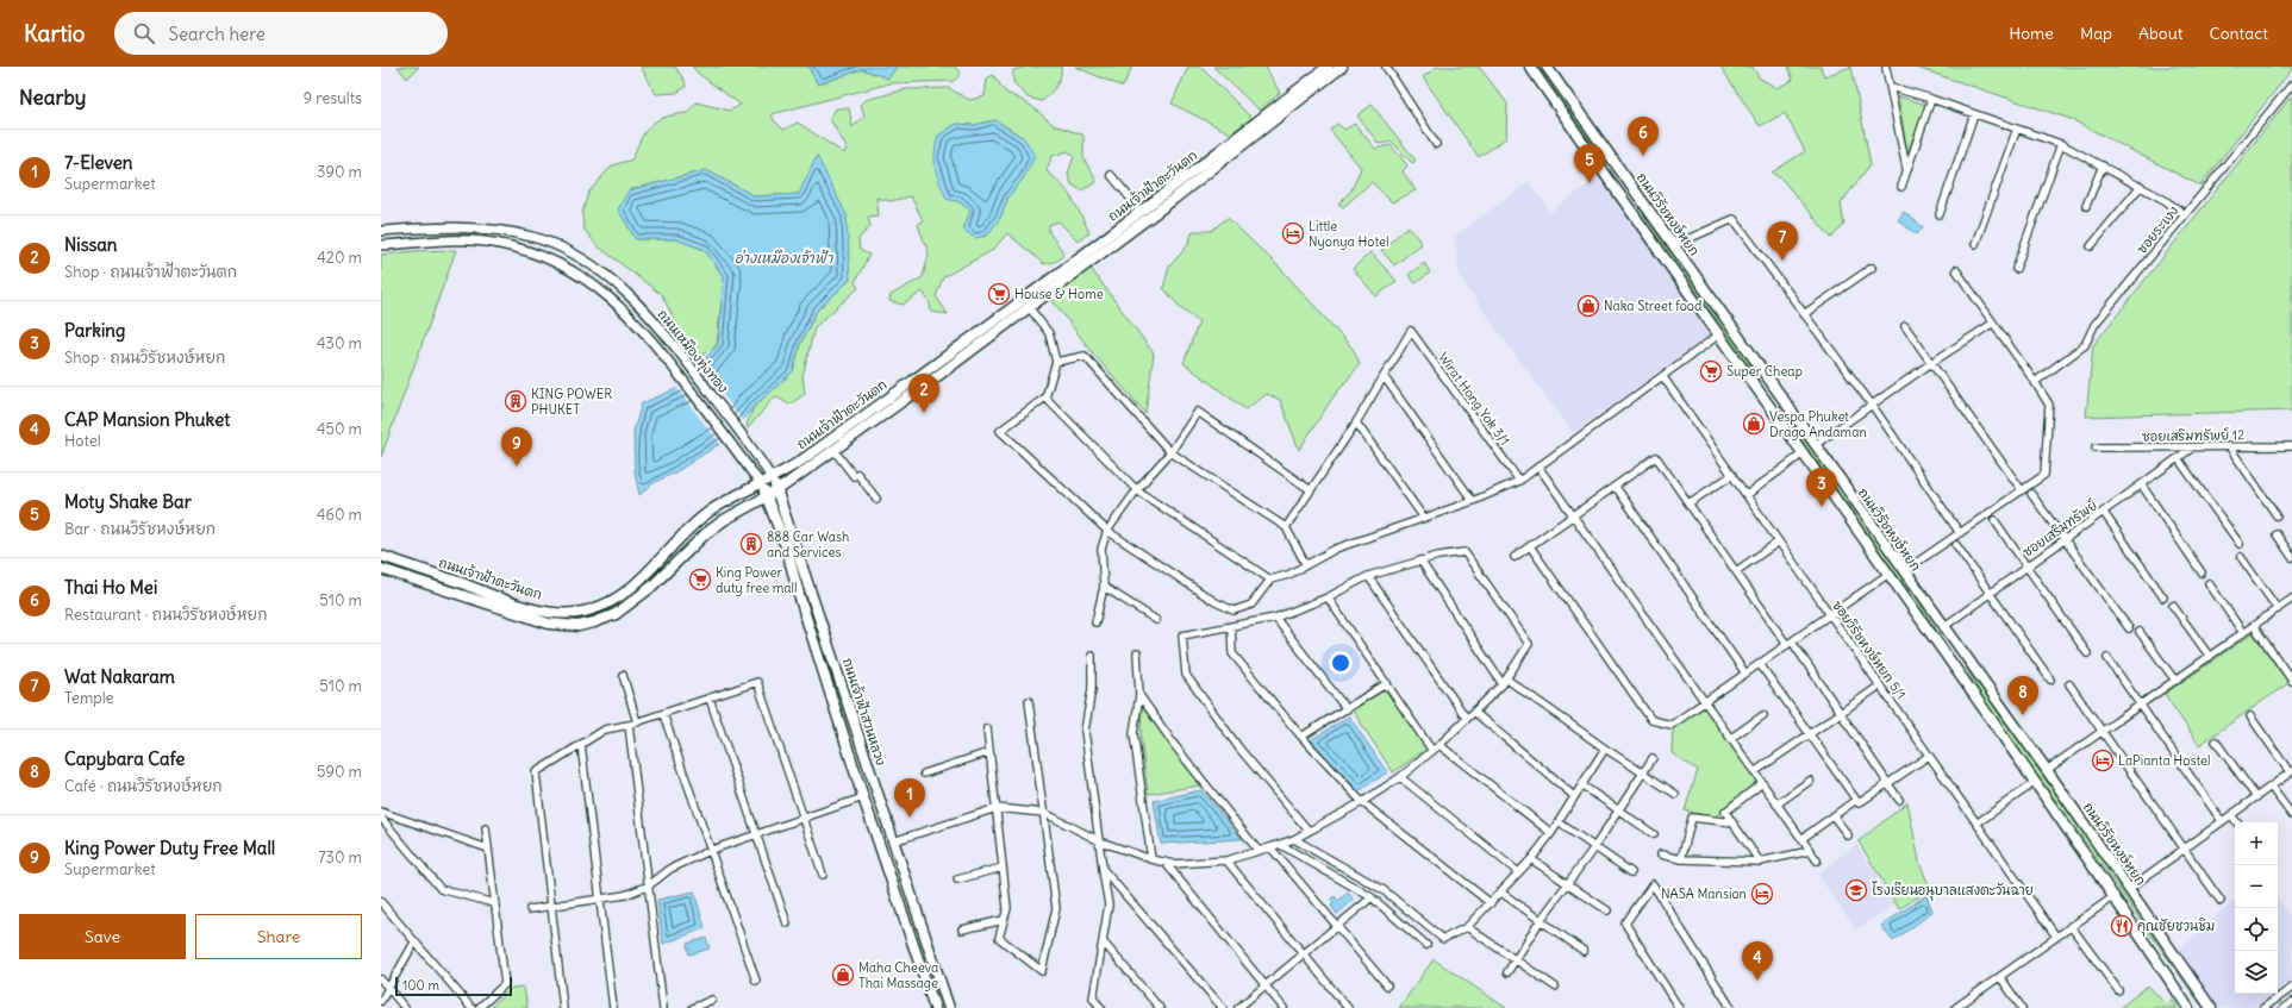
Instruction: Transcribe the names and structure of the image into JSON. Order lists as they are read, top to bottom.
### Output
{
  "streets": {
    "main road": ["ถนนเจ้าฟ้าตะวันตก", "ถนนวิรัชหงษ์หยก", "ถนนเจ้าฟ้าสวนหลวง"],
    "street": [
      "ซอยระเงง",
      "ถนนเหมืองทุ่งทอง",
      "Wirat Hong Yok 3/1",
      "ซอยเสริมทรัพย์ 12",
      "ซอยเสริมทรัพย์",
      "ซอยวิรัชหงษ์หยก 5/1"
    ]
  },
  "crossings": [
    ["ถนนเจ้าฟ้าตะวันตก", "ถนนเหมืองทุ่งทอง"],
    ["ถนนเจ้าฟ้าตะวันตก", "ถนนเจ้าฟ้าสวนหลวง"],
    ["ถนนวิรัชหงษ์หยก", "ซอยเสริมทรัพย์"],
    ["ถนนเหมืองทุ่งทอง", "ถนนเจ้าฟ้าสวนหลวง"],
    ["ซอยเสริมทรัพย์ 12", "ซอยเสริมทรัพย์"]
  ],
  "water": ["อ่างเหมืองเจ้าฟ้า"],
  "places": {
    "hotel": ["Little Nyonya Hotel", "LaPianta Hostel", "NASA Mansion"],
    "supermarket": ["House & Home", "Super Cheap", "King Power duty free mall"],
    "shop": ["Naka Street food", "Vespa Phuket Drago Andaman", "Maha Cheeva Thai Massage"],
    "building": ["KING POWER PHUKET", "888 Car Wash and Services"],
    "school or university": ["โรงเรียนอนุบาลแสงตะวันฉาย"],
    "restaurant": ["คุณชัยชวนชิม"]
  },
  "scale_bar": "100 m",
  "page": {
    "header": "Kartio",
    "search": "Search here",
    "nav": [
      "Home",
      "Map",
      "About",
      "Contact"
    ],
    "heading": ["Nearby", "9 results"],
    "pins": [
      "6",
      "5",
      "7",
      "2",
      "9",
      "3",
      "8",
      "1",
      "4"
    ],
    "list": [
      {
        "mark": "1",
        "name": "7-Eleven",
        "note": "Supermarket",
        "value": "390 m"
      },
      {
        "mark": "2",
        "name": "Nissan",
        "note": "Shop · ถนนเจ้าฟ้าตะวันตก",
        "value": "420 m"
      },
      {
        "mark": "3",
        "name": "Parking",
        "note": "Shop · ถนนวิรัชหงษ์หยก",
        "value": "430 m"
      },
      {
        "mark": "4",
        "name": "CAP Mansion Phuket",
        "note": "Hotel",
        "value": "450 m"
      },
      {
        "mark": "5",
        "name": "Moty Shake Bar",
        "note": "Bar · ถนนวิรัชหงษ์หยก",
        "value": "460 m"
      },
      {
        "mark": "6",
        "name": "Thai Ho Mei",
        "note": "Restaurant · ถนนวิรัชหงษ์หยก",
        "value": "510 m"
      },
      {
        "mark": "7",
        "name": "Wat Nakaram",
        "note": "Temple",
        "value": "510 m"
      },
      {
        "mark": "8",
        "name": "Capybara Cafe",
        "note": "Café · ถนนวิรัชหงษ์หยก",
        "value": "590 m"
      },
      {
        "mark": "9",
        "name": "King Power Duty Free Mall",
        "note": "Supermarket",
        "value": "730 m"
      }
    ],
    "map_buttons": ["+", "−"],
    "buttons": ["Save", "Share"],
    "scale": "100 m"
  }
}
